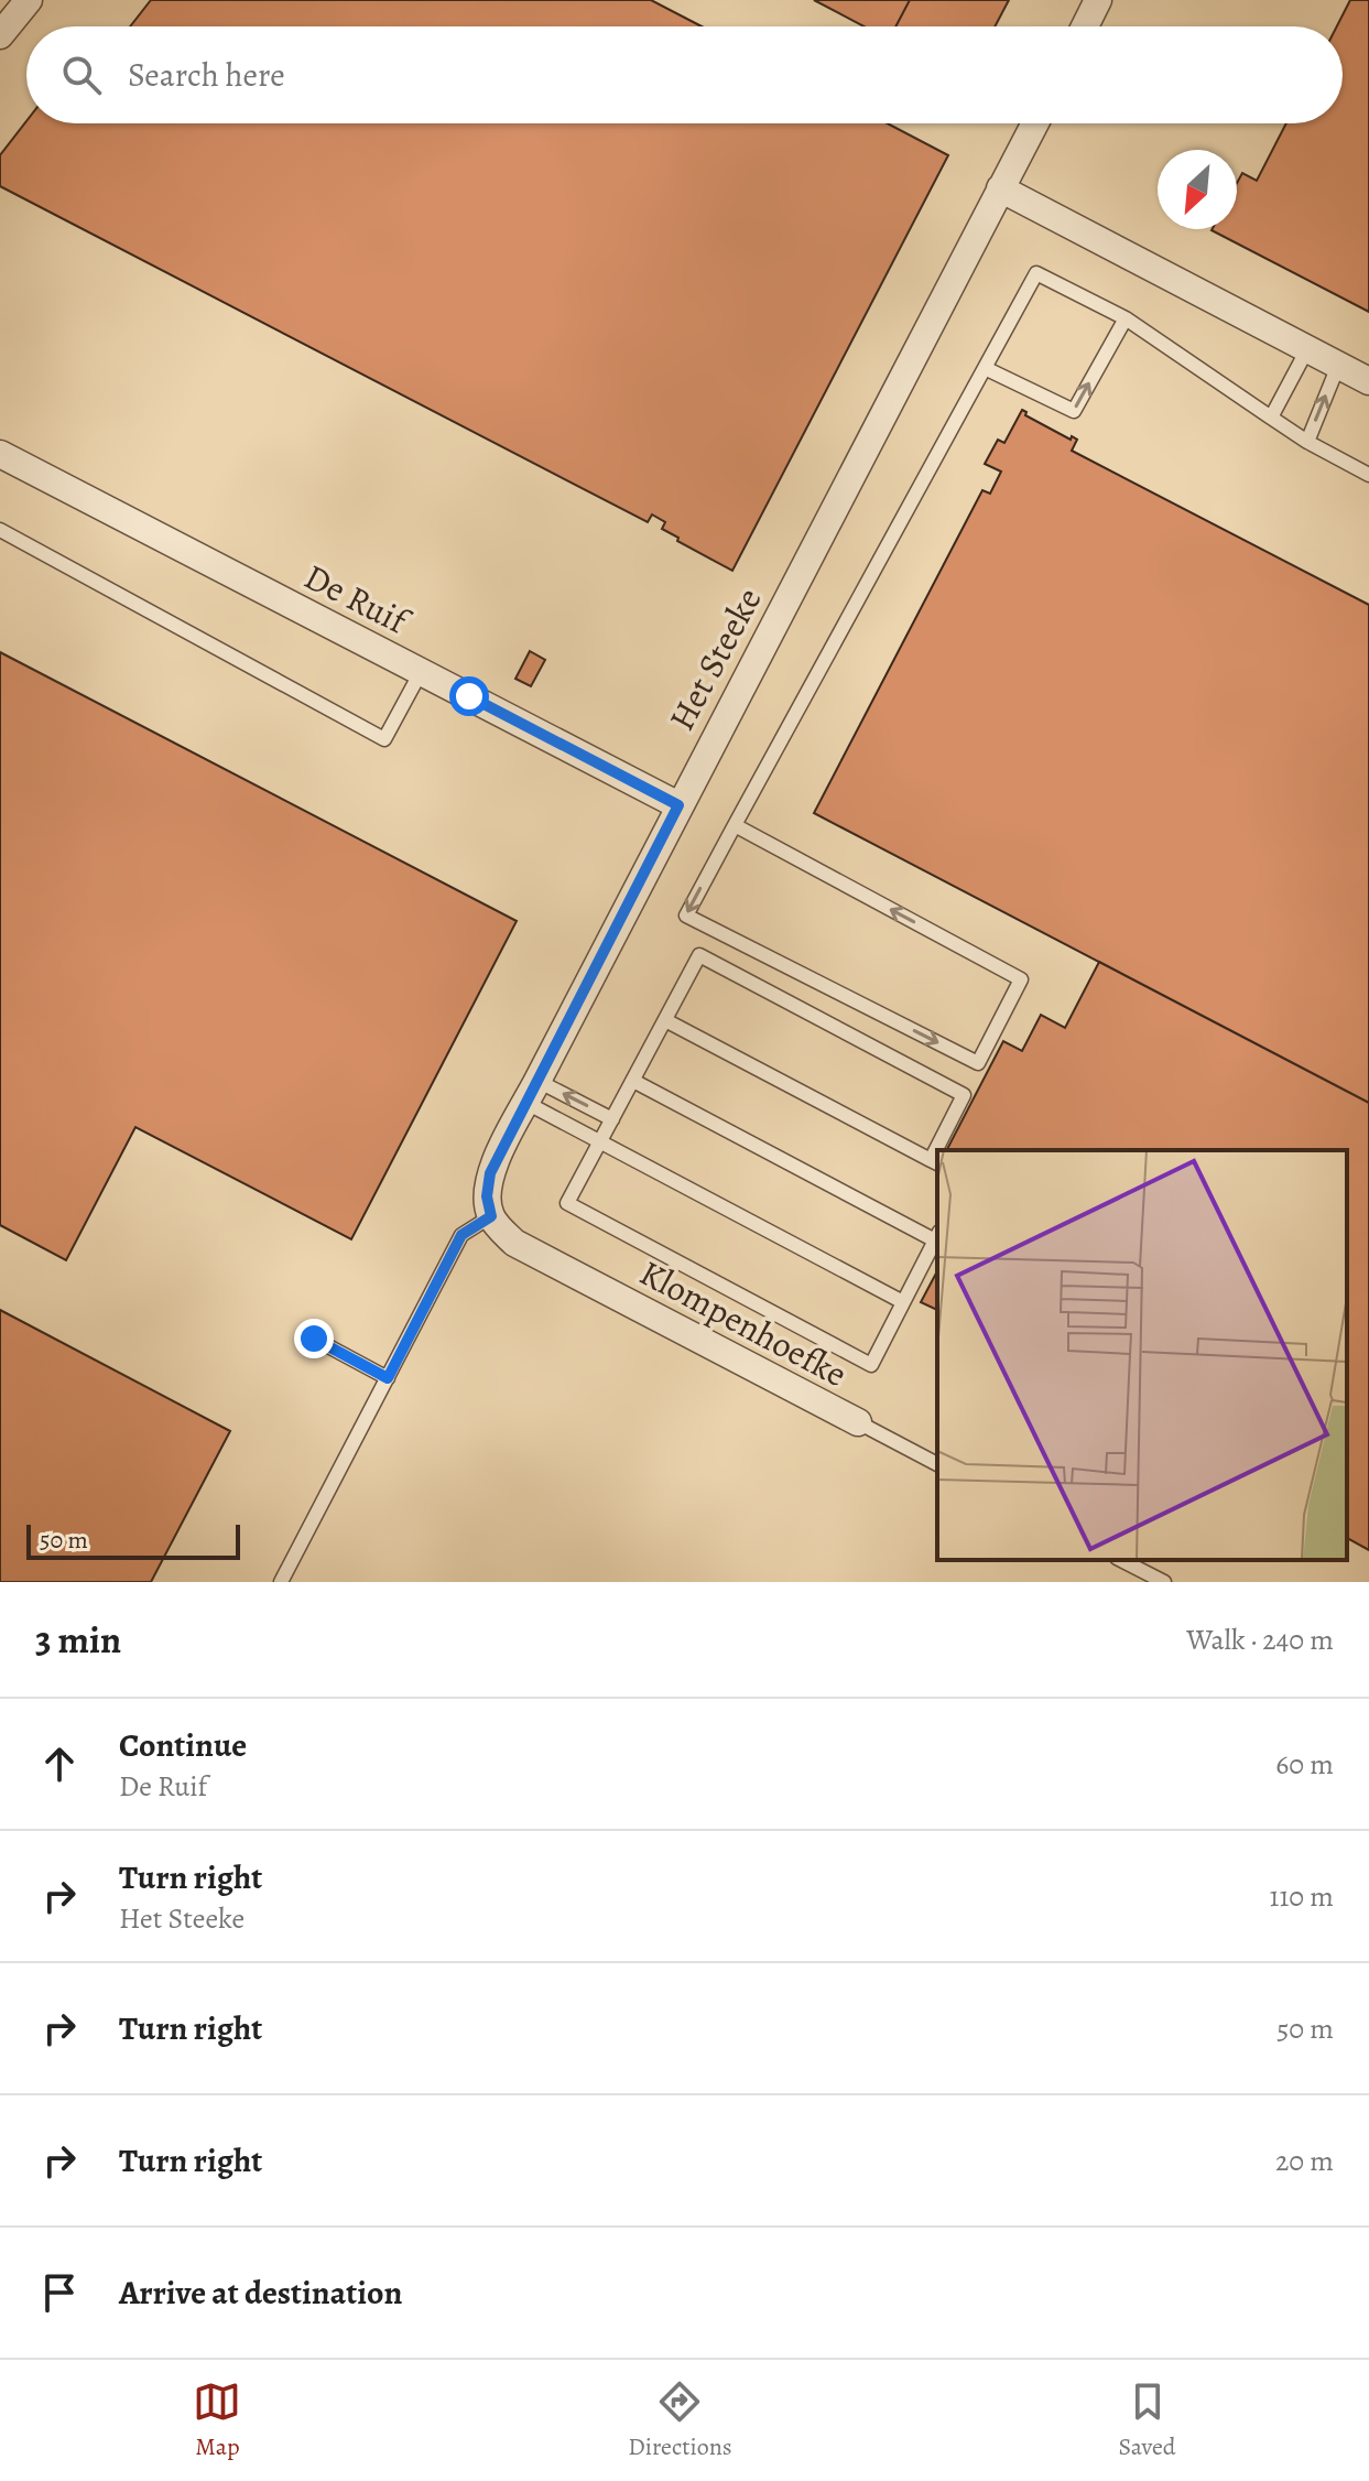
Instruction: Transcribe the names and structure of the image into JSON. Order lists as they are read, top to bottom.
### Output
{
  "streets": {
    "street": ["De Ruif", "Het Steeke", "Klompenhoefke"]
  },
  "crossings": [
    ["De Ruif", "Het Steeke"],
    ["Het Steeke", "Klompenhoefke"]
  ],
  "scale_bar": "50 m",
  "north": "bottom left",
  "page": {
    "search": "Search here",
    "scale": "50 m",
    "heading": ["3 min", "Walk · 240 m"],
    "list": [
      ["Continue", "De Ruif", "60 m"],
      ["Turn right", "Het Steeke", "110 m"],
      ["Turn right", "50 m"],
      ["Turn right", "20 m"],
      "Arrive at destination"
    ],
    "nav": ["Map", "Directions", "Saved"]
  }
}
